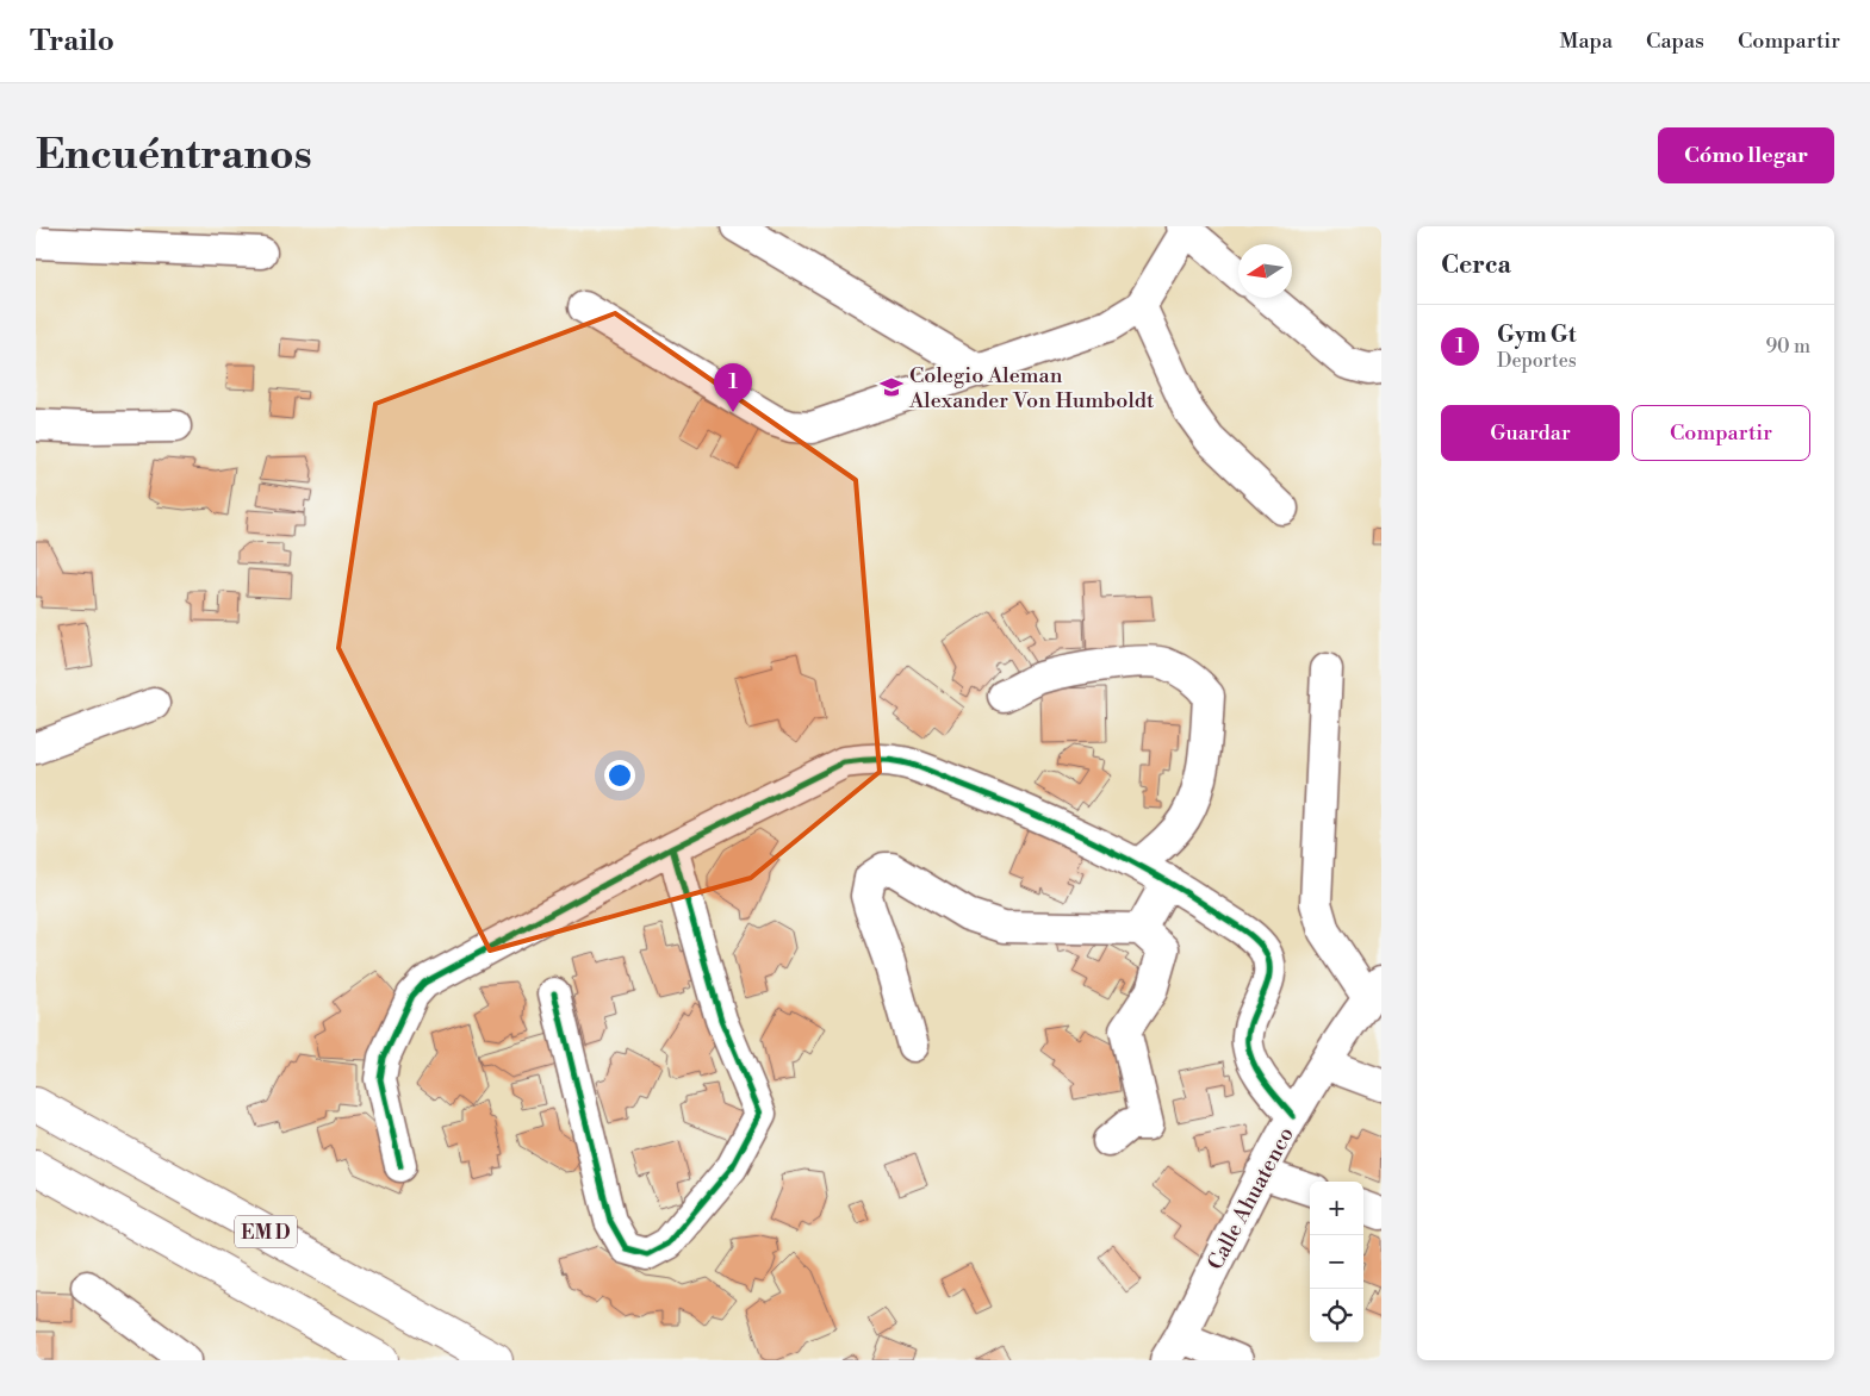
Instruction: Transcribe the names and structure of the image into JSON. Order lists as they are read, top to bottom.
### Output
{
  "streets": {
    "highway": ["EM D"],
    "street": ["Calle Ahuatenco"]
  },
  "places": {
    "school or university": ["Colegio Aleman Alexander Von Humboldt"]
  },
  "north": "left",
  "page": {
    "header": "Trailo",
    "nav": ["Mapa", "Capas", "Compartir"],
    "buttons": [
      "Cómo llegar",
      ["Guardar", "Compartir"]
    ],
    "title": "Encuéntranos",
    "heading": "Cerca",
    "list": [
      {
        "mark": "1",
        "name": "Gym Gt",
        "note": "Deportes",
        "value": "90 m"
      }
    ],
    "pins": "1",
    "map_buttons": ["+", "−"]
  }
}
